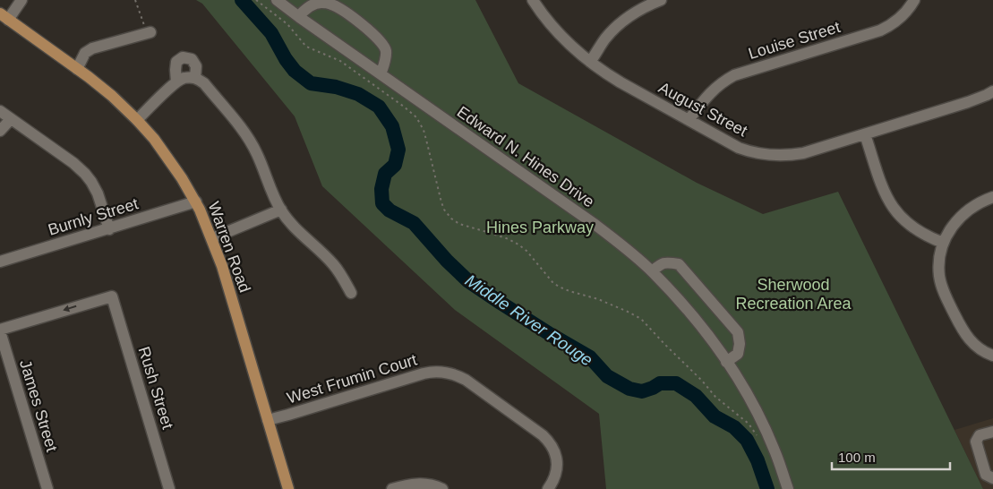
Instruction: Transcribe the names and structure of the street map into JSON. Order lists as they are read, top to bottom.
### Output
{
  "streets": {
    "main road": ["Warren Road"],
    "street": [
      "Louise Street",
      "August Street",
      "Edward N. Hines Drive",
      "Burnly Street",
      "West Frumin Court",
      "Rush Street",
      "James Street"
    ]
  },
  "crossings": [
    ["Louise Street", "August Street"],
    ["Burnly Street", "Warren Road"],
    ["Warren Road", "West Frumin Court"],
    ["Rush Street", "James Street"]
  ],
  "water": ["Middle River Rouge"],
  "parks": ["Hines Parkway", "Sherwood Recreation Area"],
  "scale_bar": "100 m"
}
